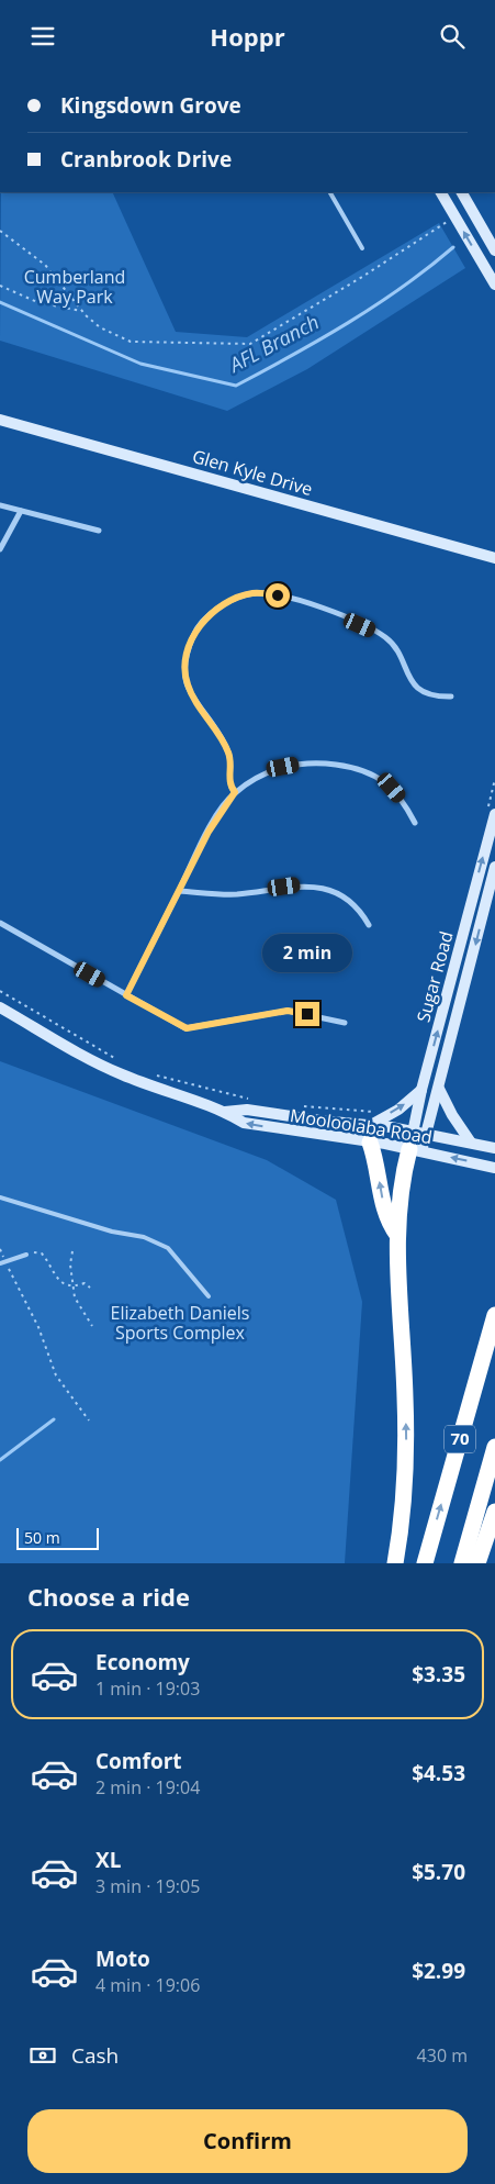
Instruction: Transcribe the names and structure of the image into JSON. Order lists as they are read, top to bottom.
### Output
{
  "streets": {
    "highway": ["70"],
    "main road": ["Glen Kyle Drive", "Sugar Road", "Mooloolaba Road"]
  },
  "crossings": [
    ["Sugar Road", "Mooloolaba Road"]
  ],
  "water": ["AFL Branch"],
  "parks": ["Cumberland Way Park", "Elizabeth Daniels Sports Complex"],
  "scale_bar": "50 m",
  "page": {
    "header": "Hoppr",
    "banner": ["Kingsdown Grove", "Cranbrook Drive"],
    "bubble": "2 min",
    "scale": "50 m",
    "heading": "Choose a ride",
    "list": [
      {
        "name": "Economy",
        "note": "1 min · 19:03",
        "value": "$3.35"
      },
      {
        "name": "Comfort",
        "note": "2 min · 19:04",
        "value": "$4.53"
      },
      {
        "name": "XL",
        "note": "3 min · 19:05",
        "value": "$5.70"
      },
      {
        "name": "Moto",
        "note": "4 min · 19:06",
        "value": "$2.99"
      }
    ],
    "pay": ["Cash", "430 m"],
    "buttons": "Confirm"
  }
}
